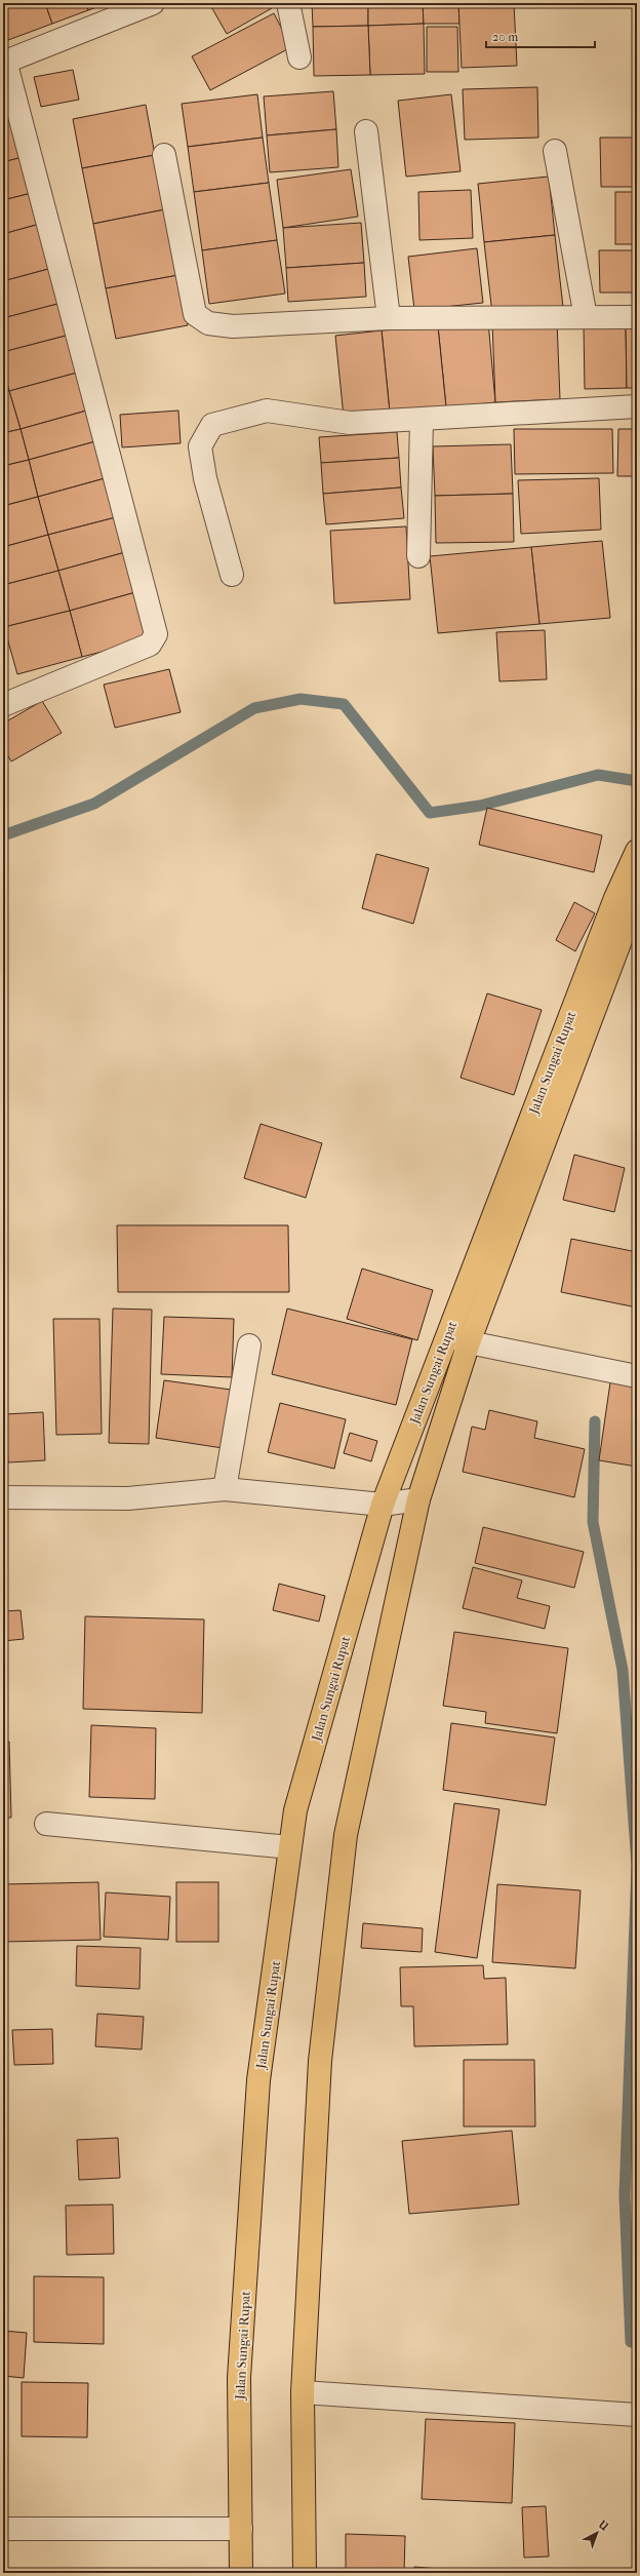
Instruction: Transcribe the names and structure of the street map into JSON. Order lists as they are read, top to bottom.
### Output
{
  "streets": {
    "main road": ["Jalan Sungai Rupat"]
  },
  "scale_bar": "20 m",
  "north": "top right"
}
